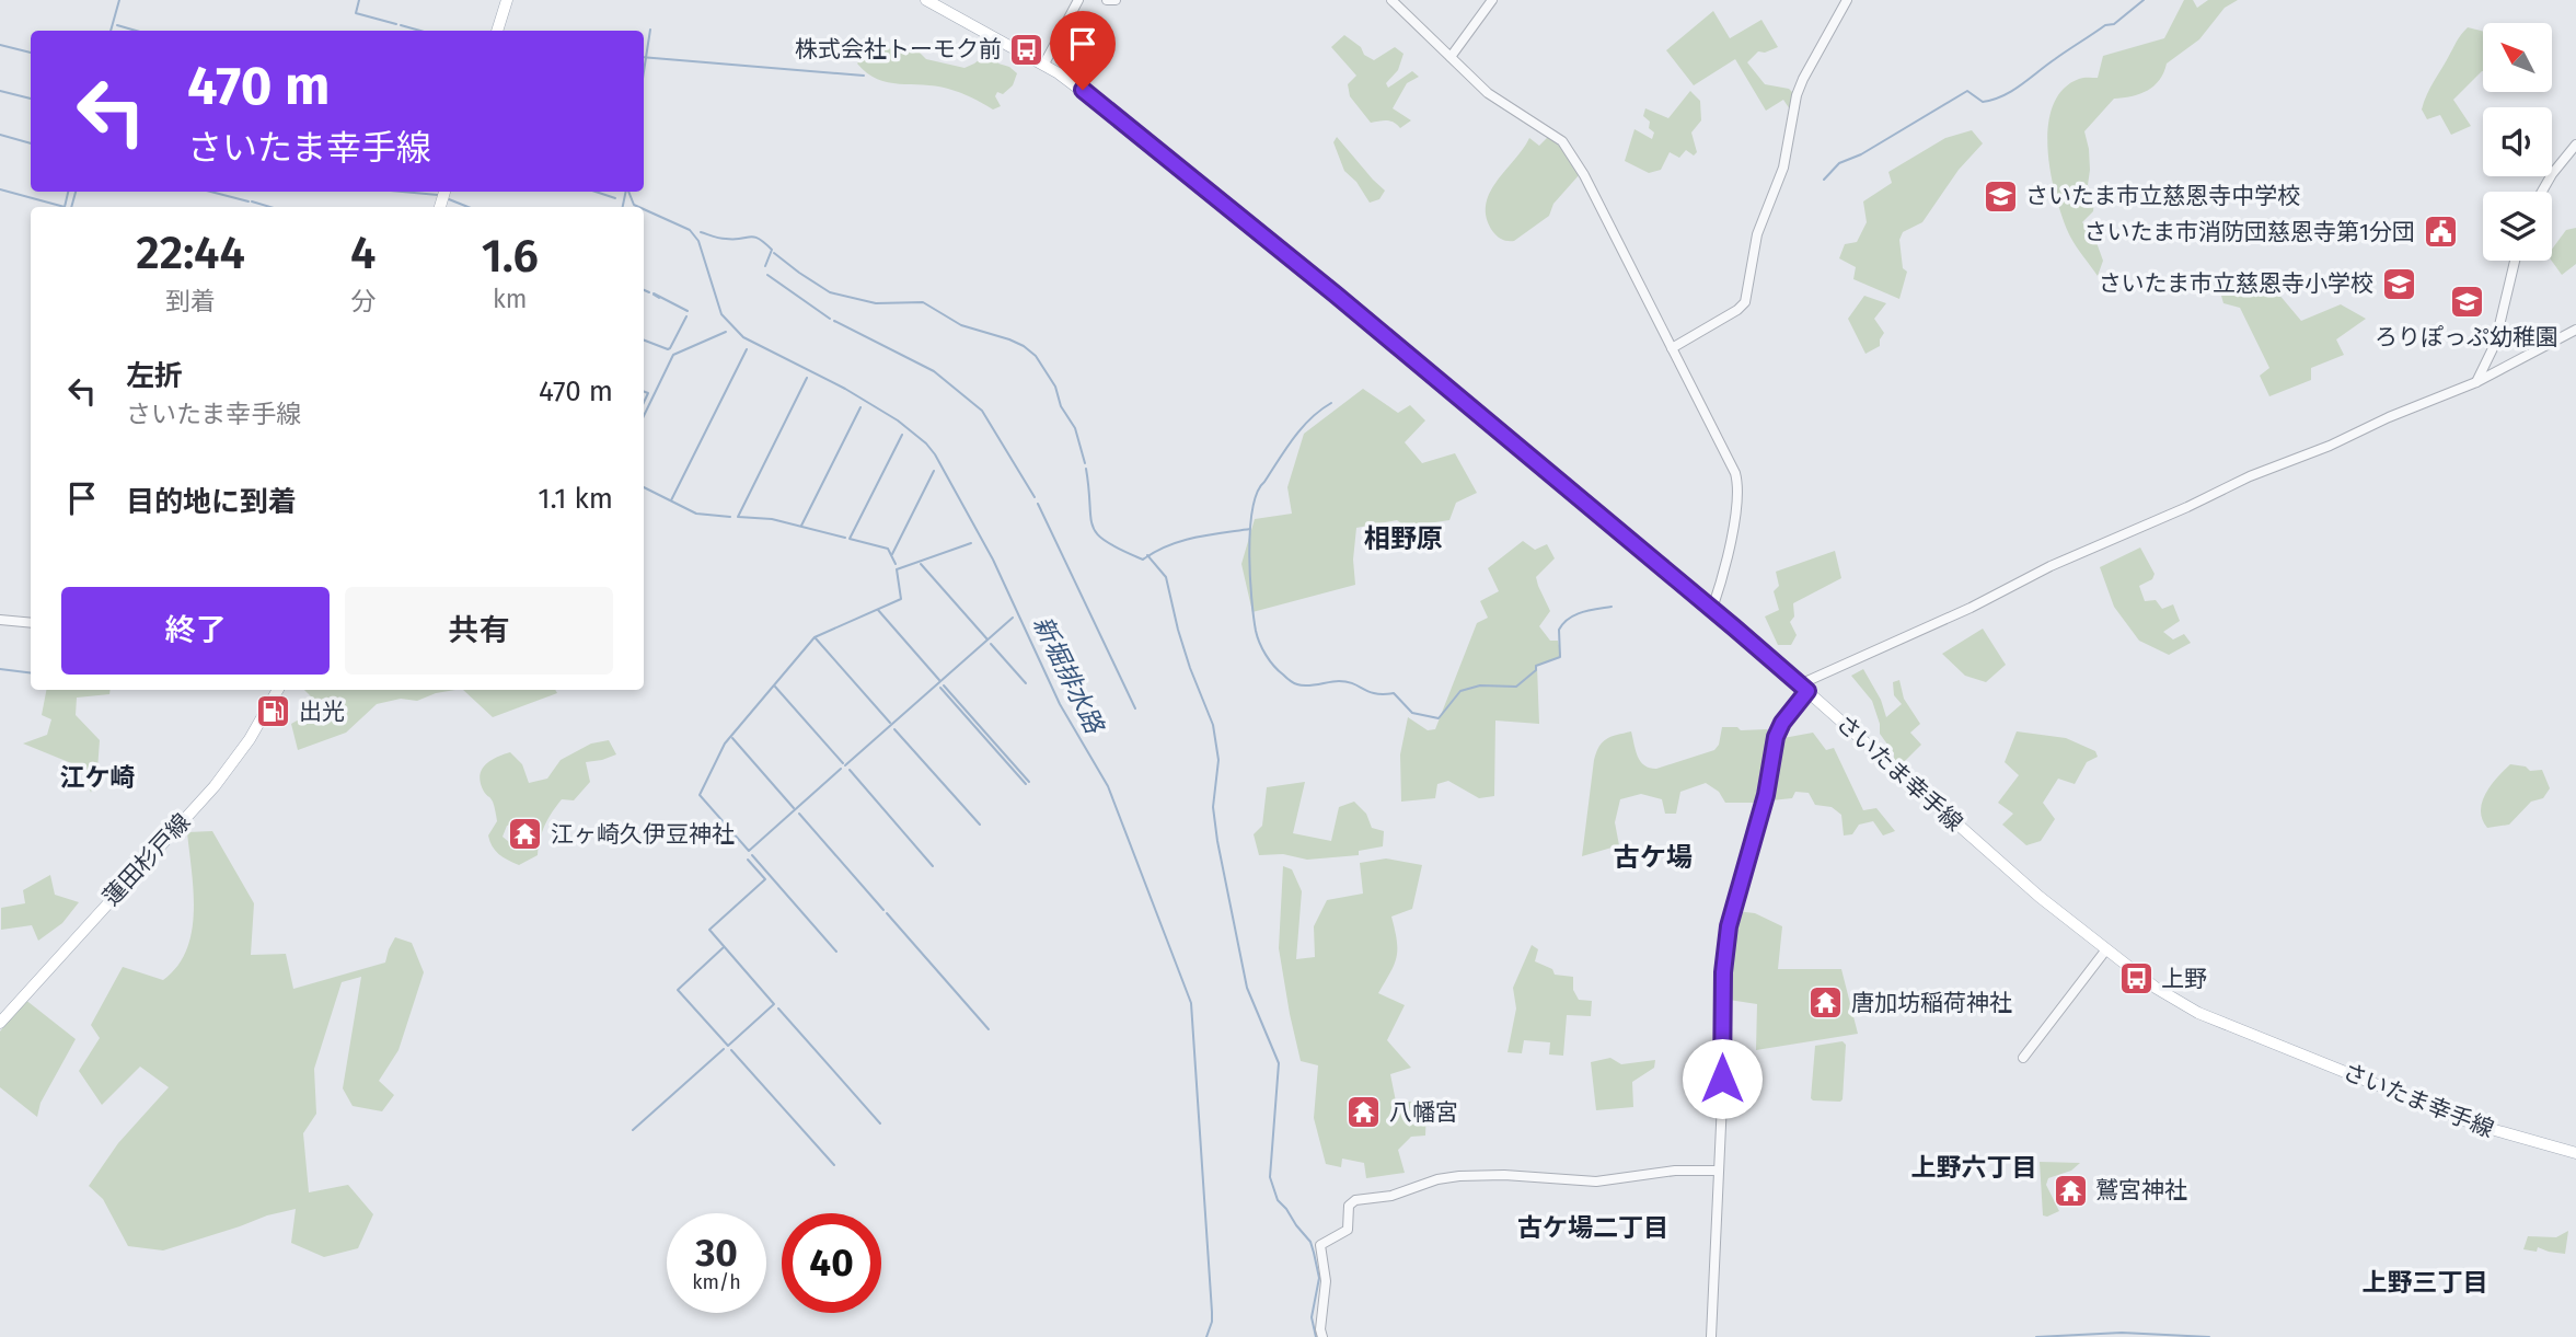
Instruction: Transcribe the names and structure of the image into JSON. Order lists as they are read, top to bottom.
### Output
{
  "streets": {
    "main road": ["さいたま幸手線", "蓮田杉戸線"]
  },
  "districts": [
    "相野原",
    "江ケ崎",
    "古ケ場",
    "上野六丁目",
    "古ケ場二丁目",
    "上野三丁目"
  ],
  "water": ["新堀排水路"],
  "places": {
    "bus stop": ["株式会社トーモク前", "上野"],
    "school or university": ["さいたま市立慈恩寺中学校", "さいたま市立慈恩寺小学校", "ろりぽっぷ幼稚園"],
    "public building": ["さいたま市消防団慈恩寺第1分団"],
    "fuel station": ["出光"],
    "temple": [
      "江ヶ崎久伊豆神社",
      "唐加坊稲荷神社",
      "八幡宮",
      "鷲宮神社"
    ]
  },
  "north": "top left",
  "page": {
    "turn": ["470 m", "さいたま幸手線"],
    "eta": [
      "22:44",
      "到着",
      "4",
      "分",
      "1.6",
      "km"
    ],
    "list": [
      {
        "name": "左折",
        "note": "さいたま幸手線",
        "value": "470 m"
      },
      {
        "name": "目的地に到着",
        "value": "1.1 km"
      }
    ],
    "buttons": ["終了", "共有"],
    "speed": "30 km/h",
    "limit": "40"
  }
}
